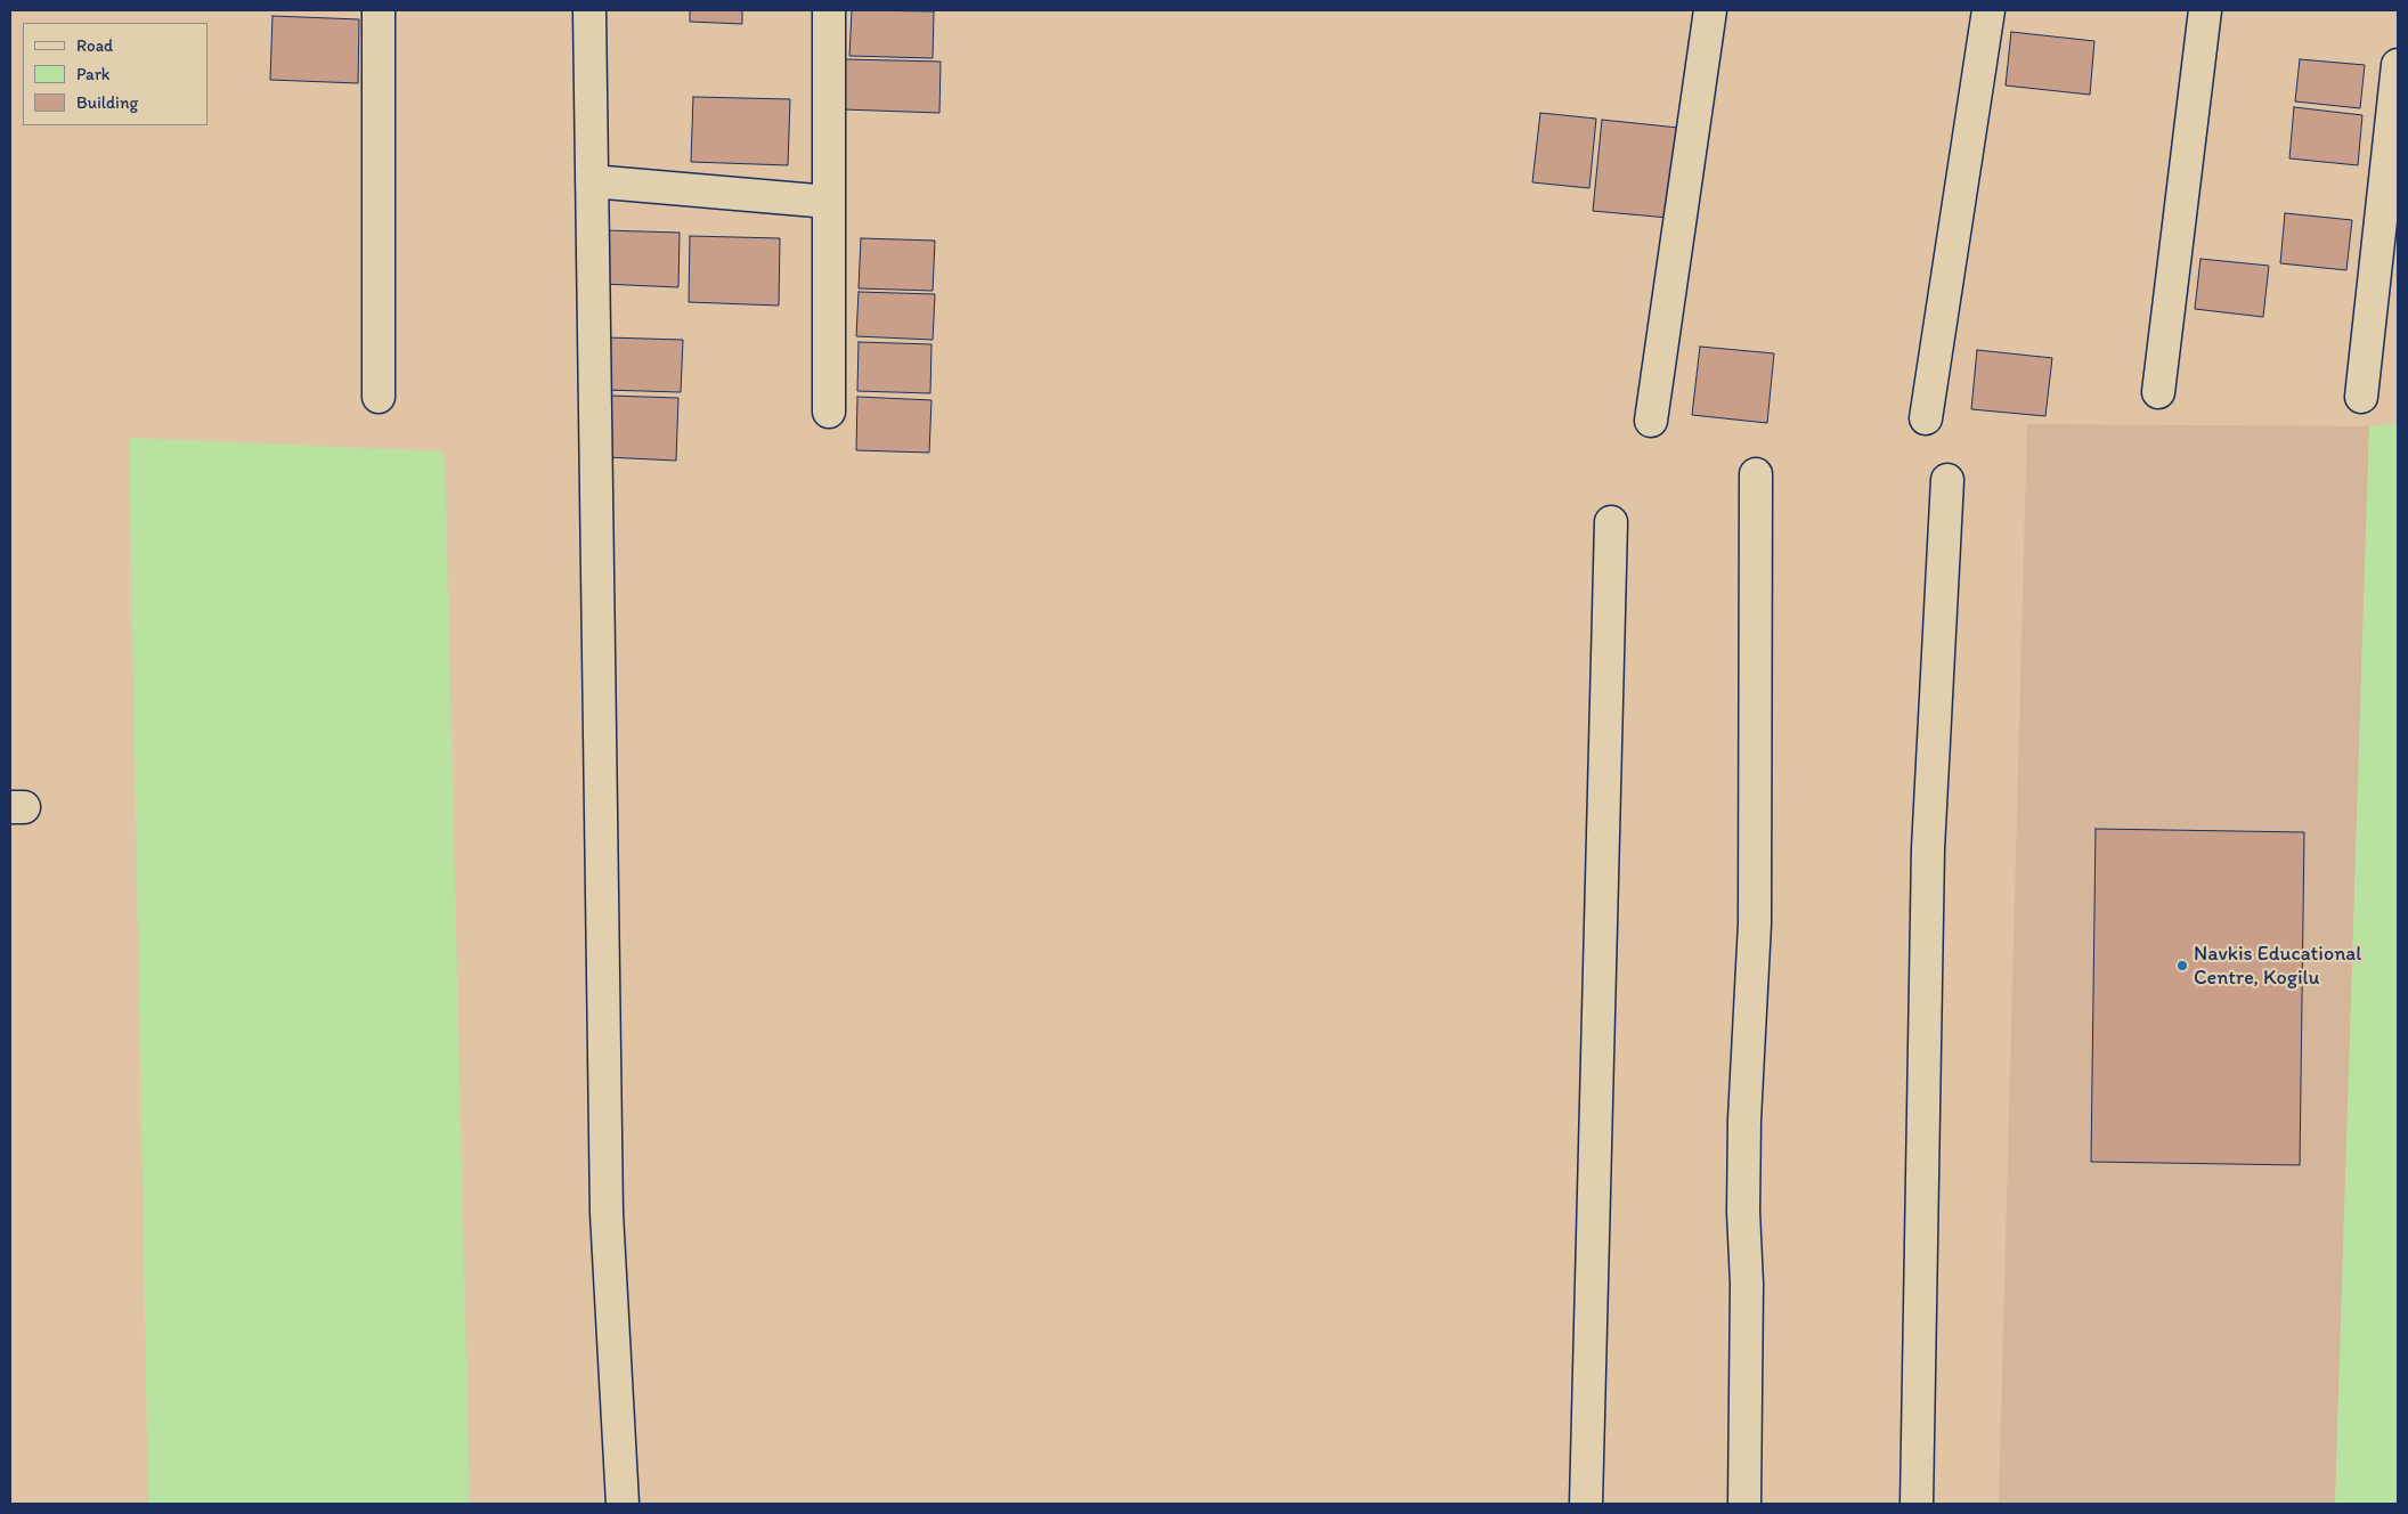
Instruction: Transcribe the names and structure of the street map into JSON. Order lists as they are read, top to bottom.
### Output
{
  "places": ["Navkis Educational Centre, Kogilu"],
  "legend": ["Road", "Park", "Building"]
}
